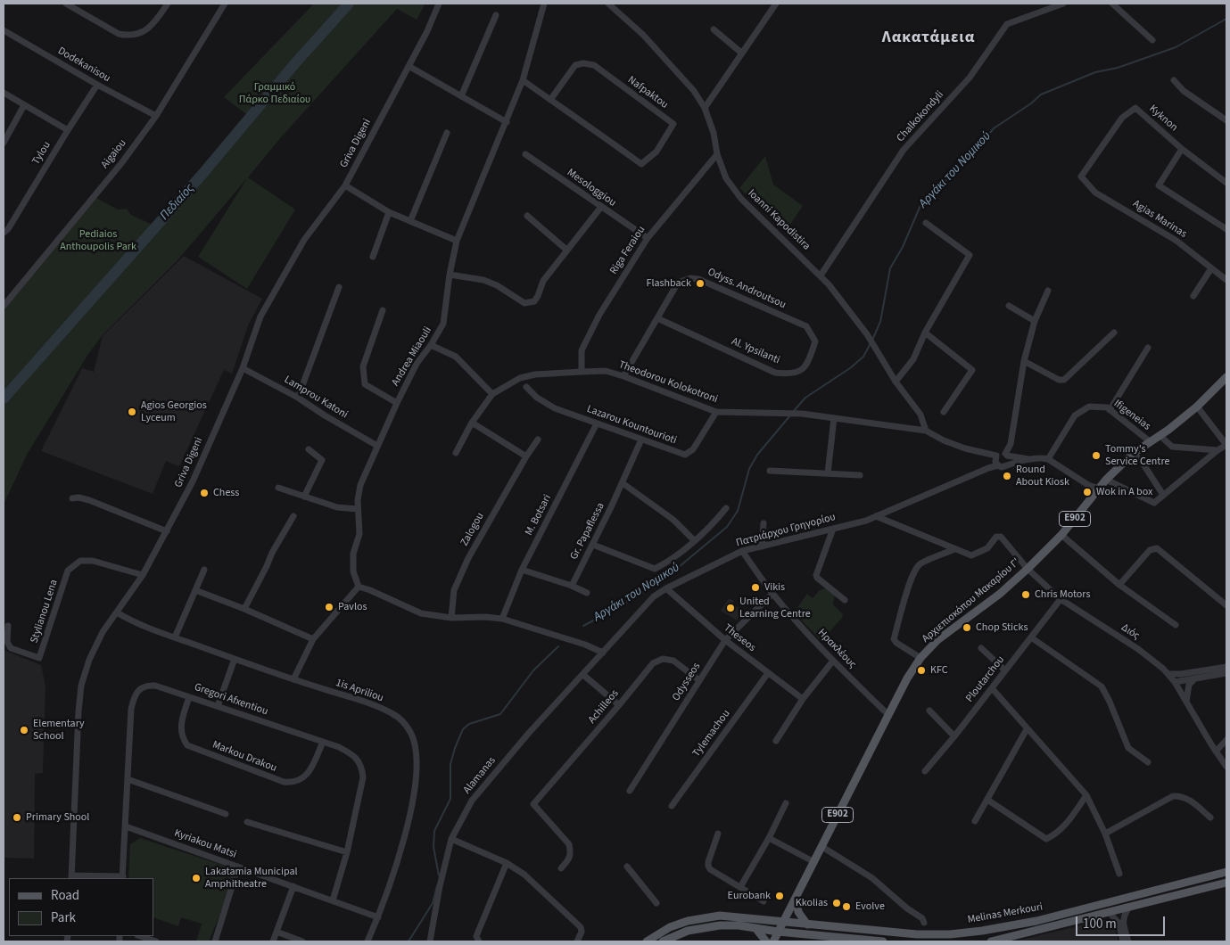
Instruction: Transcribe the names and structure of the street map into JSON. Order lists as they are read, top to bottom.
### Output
{
  "streets": {
    "main road": ["E902", "Αρχιεπισκόπου Μακαρίου Γ'", "Melinas Merkouri"],
    "street": [
      "Dodekanisou",
      "Nafpaktou",
      "Chalkokondyli",
      "Kyknon",
      "Griva Digeni",
      "Tylou",
      "Aigaiou",
      "Mesologgiou",
      "Agias Marinas",
      "Ioanni Kapodistira",
      "Riga Feraiou",
      "Odyss. Androutsou",
      "Al. Ypsilanti",
      "Andrea Miaouli",
      "Theodorou Kolokotroni",
      "Lamprou Katoni",
      "Ifigeneias",
      "Lazarou Kountourioti",
      "M. Botsari",
      "Zalogou",
      "Πατριάρχου Γρηγορίου",
      "Gr. Papaflessa",
      "Stylianou Lena",
      "Διός",
      "Theseos",
      "Ηρακλέους",
      "Ploutarchou",
      "Odysseos",
      "1is Apriliou",
      "Gregori Afxentiou",
      "Achilleos",
      "Tylemachou",
      "Markou Drakou",
      "Alamanas",
      "Kyriakou Matsi"
    ]
  },
  "crossings": [
    ["Dodekanisou", "Tylou"],
    ["Dodekanisou", "Aigaiou"],
    ["Nafpaktou", "Andrea Miaouli"],
    ["Chalkokondyli", "Ioanni Kapodistira"],
    ["Kyknon", "Agias Marinas"],
    ["Griva Digeni", "Lamprou Katoni"],
    ["Griva Digeni", "Stylianou Lena"],
    ["Griva Digeni", "1is Apriliou"],
    ["Mesologgiou", "Riga Feraiou"],
    ["Ioanni Kapodistira", "Riga Feraiou"],
    ["Ioanni Kapodistira", "Theodorou Kolokotroni"],
    ["Riga Feraiou", "Theodorou Kolokotroni"],
    ["Odyss. Androutsou", "Al. Ypsilanti"],
    ["Odyss. Androutsou", "Theodorou Kolokotroni"],
    ["Andrea Miaouli", "Lamprou Katoni"],
    ["Theodorou Kolokotroni", "Lazarou Kountourioti"],
    ["Theodorou Kolokotroni", "Πατριάρχου Γρηγορίου"],
    ["Ifigeneias", "Αρχιεπισκόπου Μακαρίου Γ'"],
    ["Lazarou Kountourioti", "M. Botsari"],
    ["Lazarou Kountourioti", "Gr. Papaflessa"],
    ["Πατριάρχου Γρηγορίου", "Theseos"],
    ["Πατριάρχου Γρηγορίου", "Ηρακλέους"],
    ["Πατριάρχου Γρηγορίου", "Alamanas"],
    ["Αρχιεπισκόπου Μακαρίου Γ'", "Διός"],
    ["Αρχιεπισκόπου Μακαρίου Γ'", "Ηρακλέους"],
    ["Αρχιεπισκόπου Μακαρίου Γ'", "Melinas Merkouri"],
    ["Διός", "Ploutarchou"],
    ["Theseos", "Odysseos"],
    ["Theseos", "Tylemachou"],
    ["Ηρακλέους", "Odysseos"],
    ["Odysseos", "Achilleos"],
    ["1is Apriliou", "Kyriakou Matsi"],
    ["Gregori Afxentiou", "Markou Drakou"],
    ["Gregori Afxentiou", "Kyriakou Matsi"]
  ],
  "districts": ["Λακατάμεια"],
  "water": ["Αργάκι του Νομικού", "Πεδιαίος"],
  "parks": ["Γραμμικό Πάρκο Πεδιαίου", "Pediaios Anthoupolis Park"],
  "places": [
    "Flashback",
    "Agios Georgios Lyceum",
    "Tommy's Service Centre",
    "Round About Kiosk",
    "Wok in A box",
    "Chess",
    "Vikis",
    "Chris Motors",
    "Pavlos",
    "United Learning Centre",
    "Chop Sticks",
    "KFC",
    "Elementary School",
    "Primary Shool",
    "Lakatamia Municipal Amphitheatre",
    "Eurobank",
    "Kkolias",
    "Evolve"
  ],
  "legend": ["Road", "Park"],
  "scale_bar": "100 m"
}
